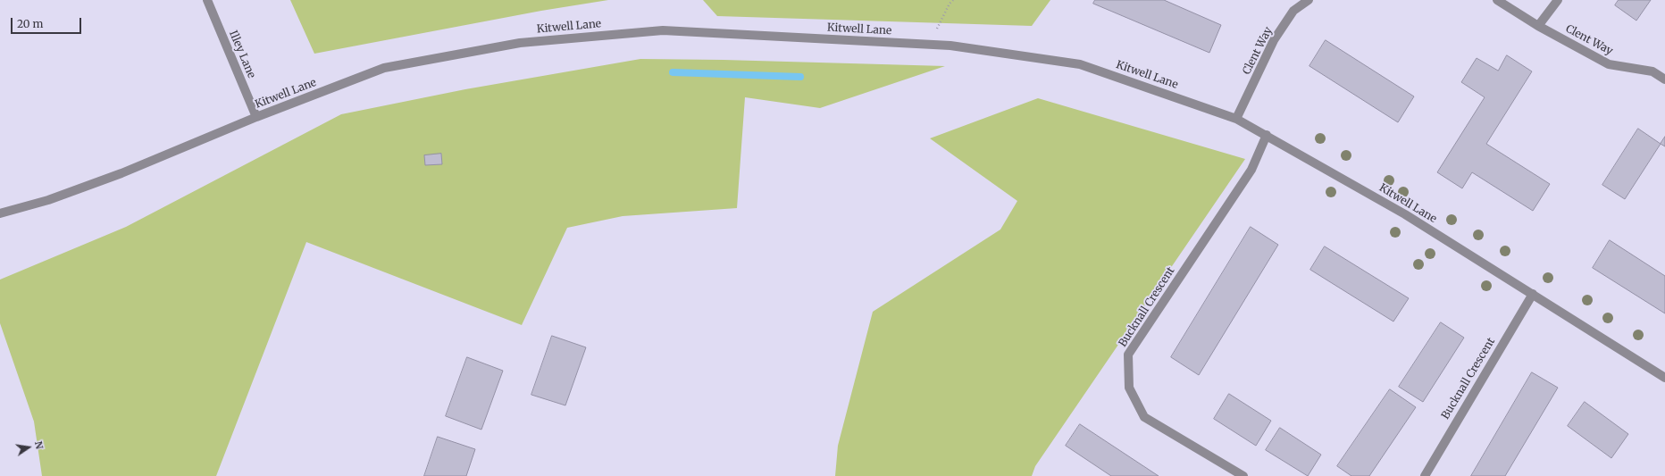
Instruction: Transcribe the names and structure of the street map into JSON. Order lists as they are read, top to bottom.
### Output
{
  "streets": {
    "street": [
      "Kitwell Lane",
      "Clent Way",
      "Illey Lane",
      "Bucknall Crescent"
    ]
  },
  "crossings": [
    ["Kitwell Lane", "Clent Way"],
    ["Kitwell Lane", "Illey Lane"],
    ["Kitwell Lane", "Bucknall Crescent"]
  ],
  "scale_bar": "20 m",
  "north": "right"
}
